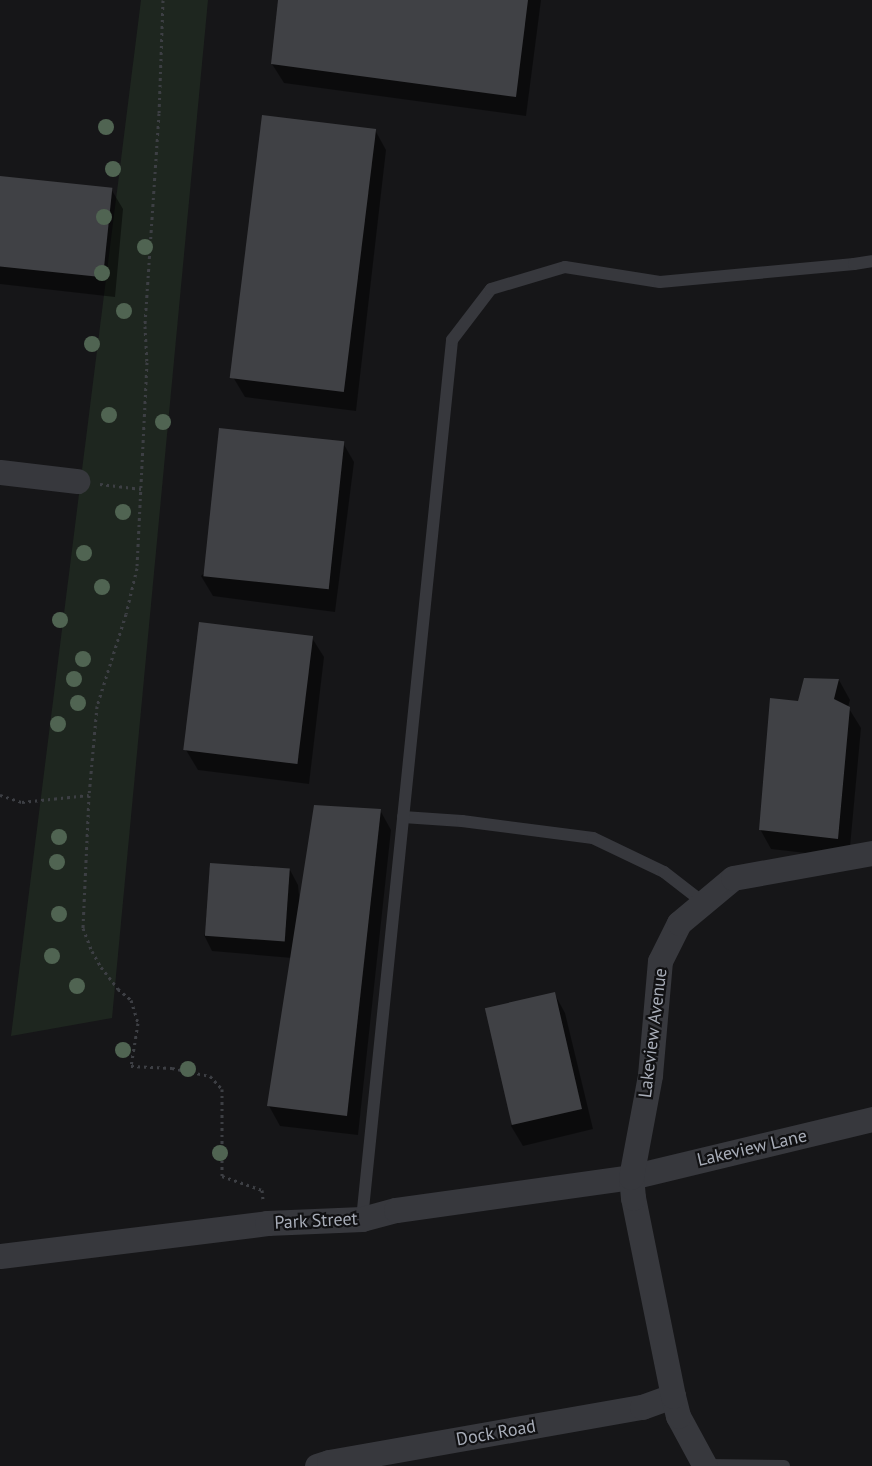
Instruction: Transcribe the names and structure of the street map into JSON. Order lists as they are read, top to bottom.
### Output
{
  "streets": {
    "street": [
      "Lakeview Avenue",
      "Lakeview Lane",
      "Park Street",
      "Dock Road"
    ]
  },
  "crossings": [
    ["Lakeview Avenue", "Lakeview Lane"],
    ["Lakeview Avenue", "Park Street"],
    ["Lakeview Lane", "Park Street"]
  ]
}
